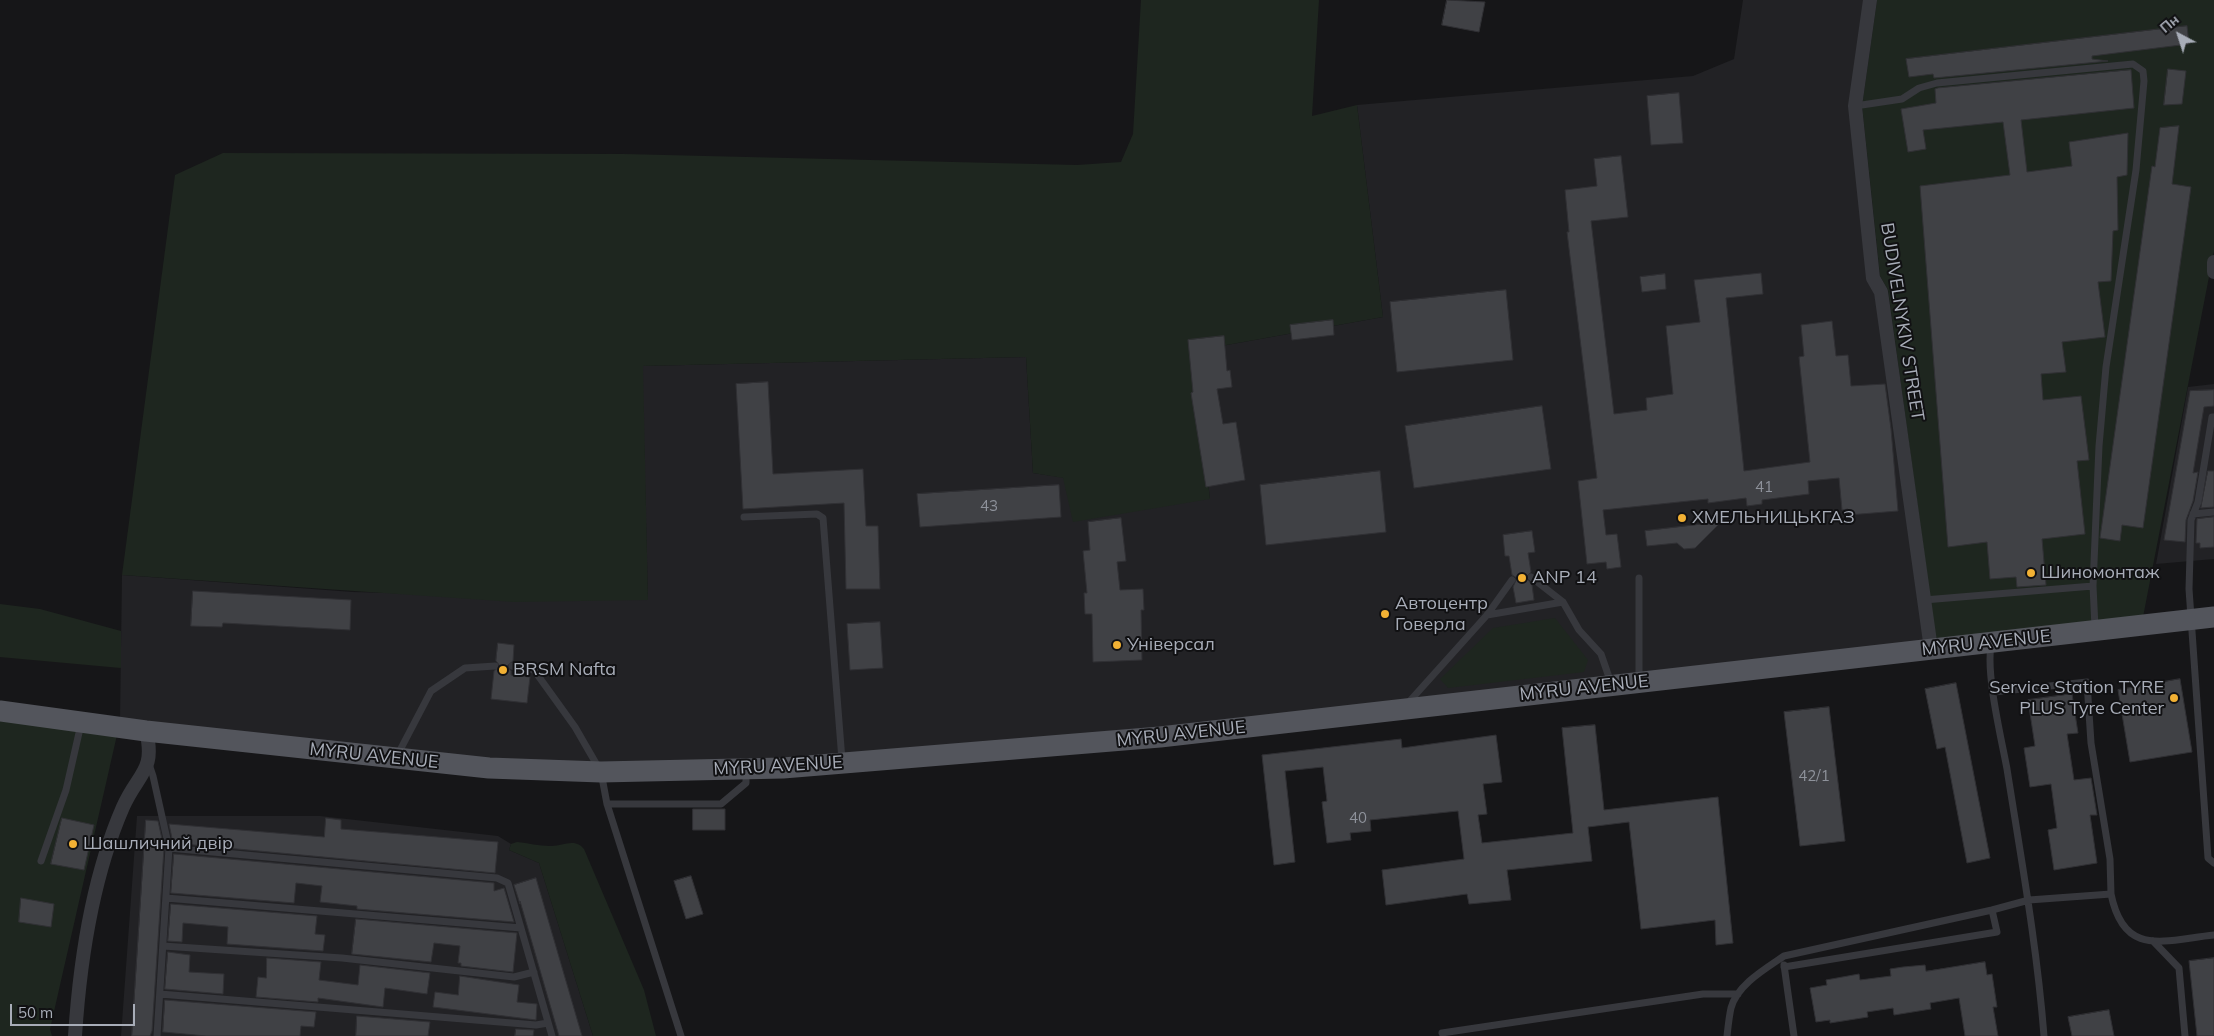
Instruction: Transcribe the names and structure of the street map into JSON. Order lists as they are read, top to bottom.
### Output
{
  "streets": {
    "main road": ["MYRU AVENUE"],
    "street": ["BUDIVELNYKIV STREET"]
  },
  "crossings": [
    ["BUDIVELNYKIV STREET", "MYRU AVENUE"]
  ],
  "places": [
    "ХМЕЛЬНИЦЬКГАЗ",
    "Шиномонтаж",
    "ANP 14",
    "Автоцентр Говерла",
    "Універсал",
    "BRSM Nafta",
    "Service Station TYRE PLUS Tyre Center",
    "Шашличний двір"
  ],
  "house_numbers": [
    "41",
    "43",
    "42/1",
    "40"
  ],
  "scale_bar": "50 m",
  "north": "top left"
}
